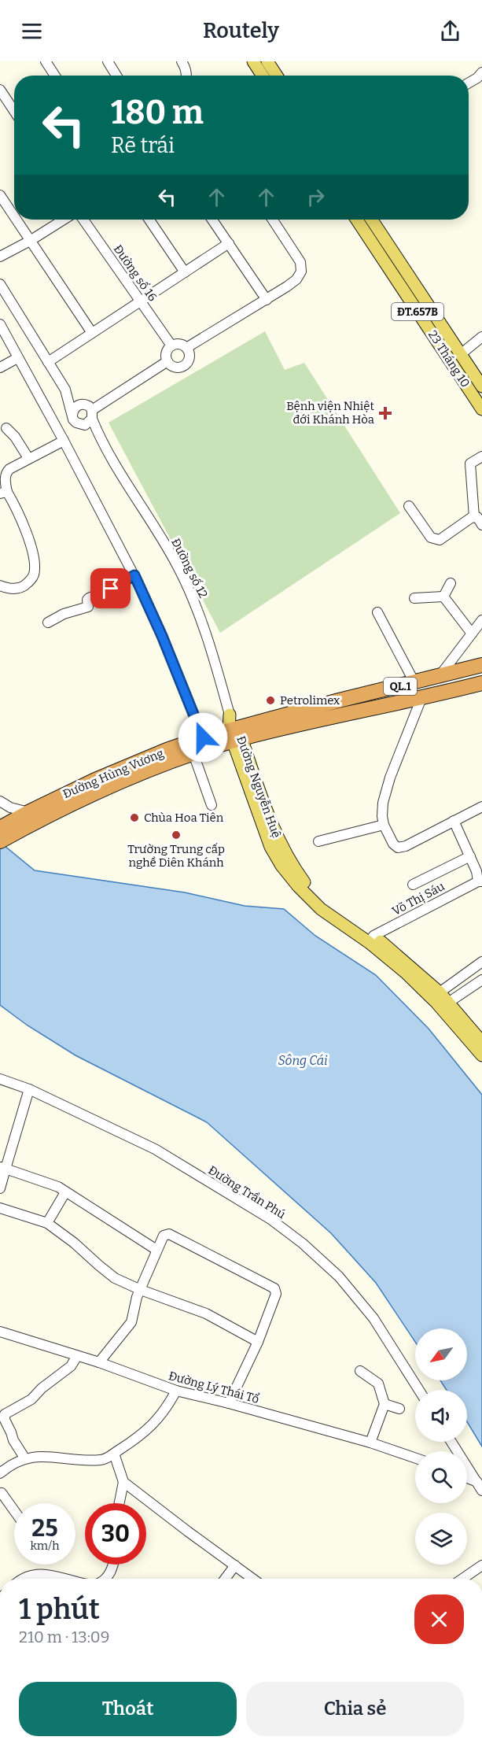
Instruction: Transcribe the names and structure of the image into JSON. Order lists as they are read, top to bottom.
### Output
{
  "streets": {
    "highway": ["QL.1", "Đường Hùng Vương"],
    "main road": ["ĐT.657B", "23 Tháng 10", "Đường Nguyễn Huệ"],
    "street": [
      "Đường số 16",
      "Đường số 12",
      "Võ Thị Sáu",
      "Đường Trần Phú",
      "Đường Lý Thái Tổ"
    ]
  },
  "crossings": [
    ["Đường số 12", "Đường Nguyễn Huệ"],
    ["QL.1", "Đường Hùng Vương"],
    ["Đường Hùng Vương", "Đường Nguyễn Huệ"],
    ["Đường Nguyễn Huệ", "Võ Thị Sáu"]
  ],
  "water": ["Sông Cái"],
  "places": {
    "health": ["Bệnh viện Nhiệt đới Khánh Hòa"],
    "other": ["Petrolimex", "Chùa Hoa Tiên", "Trường Trung cấp nghề Diên Khánh"]
  },
  "north": "bottom left",
  "page": {
    "header": "Routely",
    "turn": ["180 m", "Rẽ trái"],
    "speed": "25 km/h",
    "limit": "30",
    "heading": ["1 phút", "210 m · 13:09"],
    "buttons": ["Thoát", "Chia sẻ"]
  }
}
